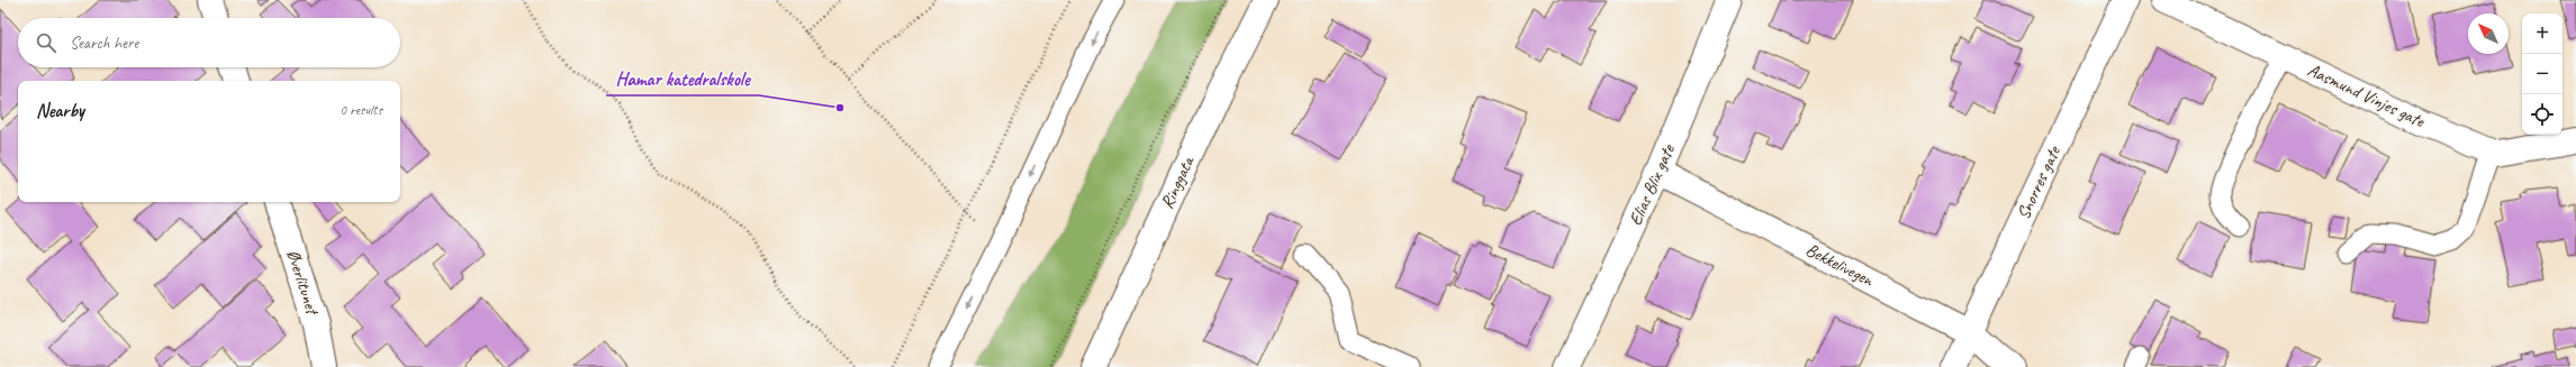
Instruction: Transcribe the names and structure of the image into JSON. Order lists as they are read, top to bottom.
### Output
{
  "streets": {
    "street": [
      "Aasmund Vinjes gate",
      "Ringgata",
      "Snorres gate",
      "Elias Blix gate",
      "Bekkelivegen",
      "Øverlitunet"
    ]
  },
  "crossings": [
    ["Snorres gate", "Bekkelivegen"],
    ["Elias Blix gate", "Bekkelivegen"]
  ],
  "places": ["Hamar katedralskole"],
  "north": "top left",
  "page": {
    "map_buttons": ["+", "−"],
    "search": "Search here",
    "heading": ["Nearby", "0 results"]
  }
}
